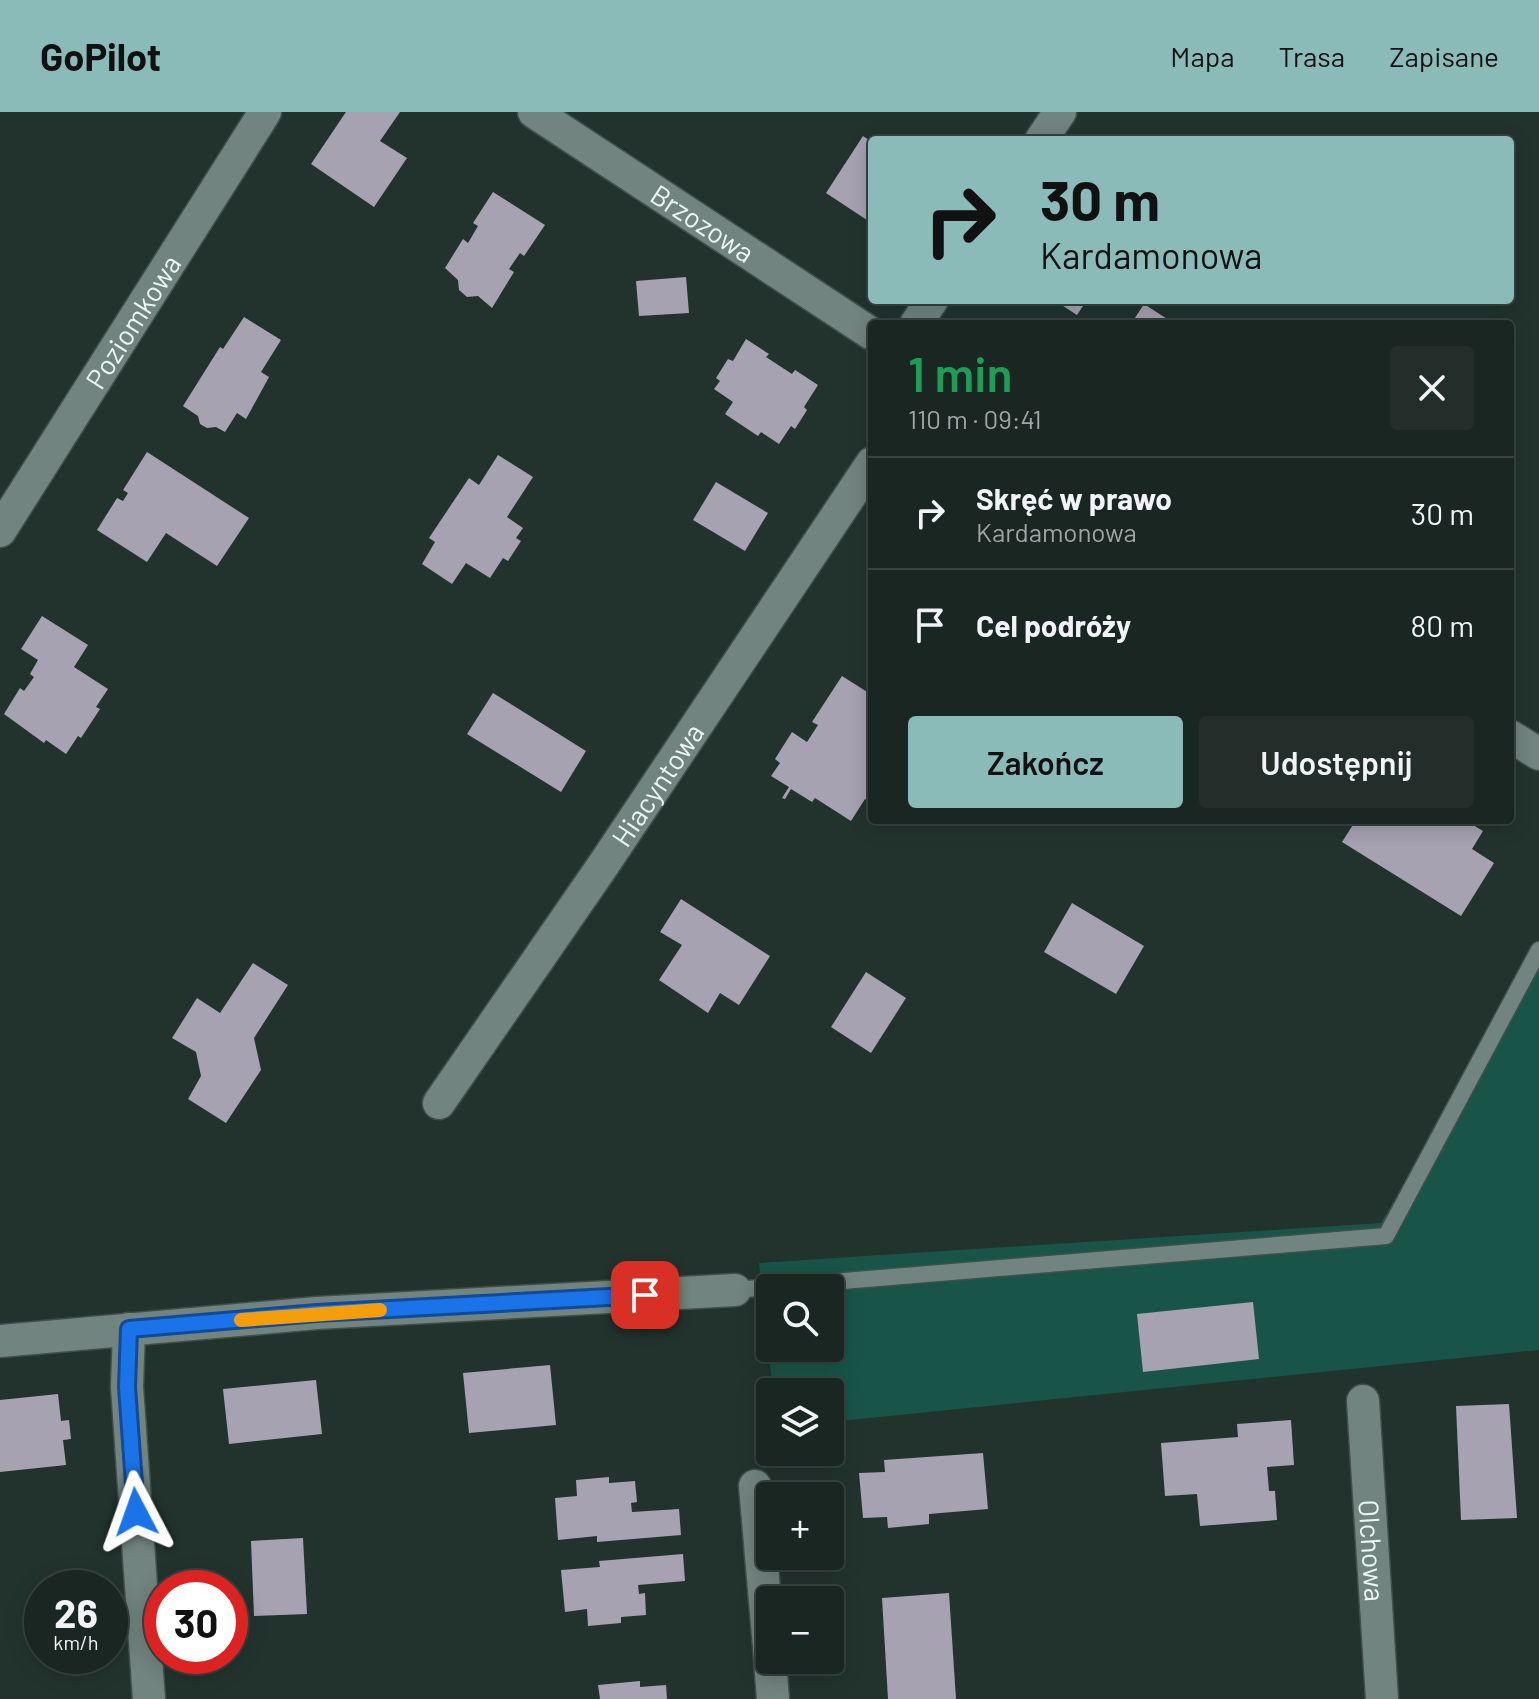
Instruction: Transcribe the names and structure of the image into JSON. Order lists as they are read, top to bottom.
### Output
{
  "streets": {
    "street": [
      "Brzozowa",
      "Poziomkowa",
      "Hiacyntowa",
      "Olchowa"
    ]
  },
  "page": {
    "header": "GoPilot",
    "nav": ["Mapa", "Trasa", "Zapisane"],
    "turn": ["30 m", "Kardamonowa"],
    "heading": ["1 min", "110 m · 09:41"],
    "list": [
      {
        "name": "Skręć w prawo",
        "note": "Kardamonowa",
        "value": "30 m"
      },
      {
        "name": "Cel podróży",
        "value": "80 m"
      }
    ],
    "buttons": ["Zakończ", "Udostępnij"],
    "map_buttons": ["+", "−"],
    "speed": "26 km/h",
    "limit": "30"
  }
}
